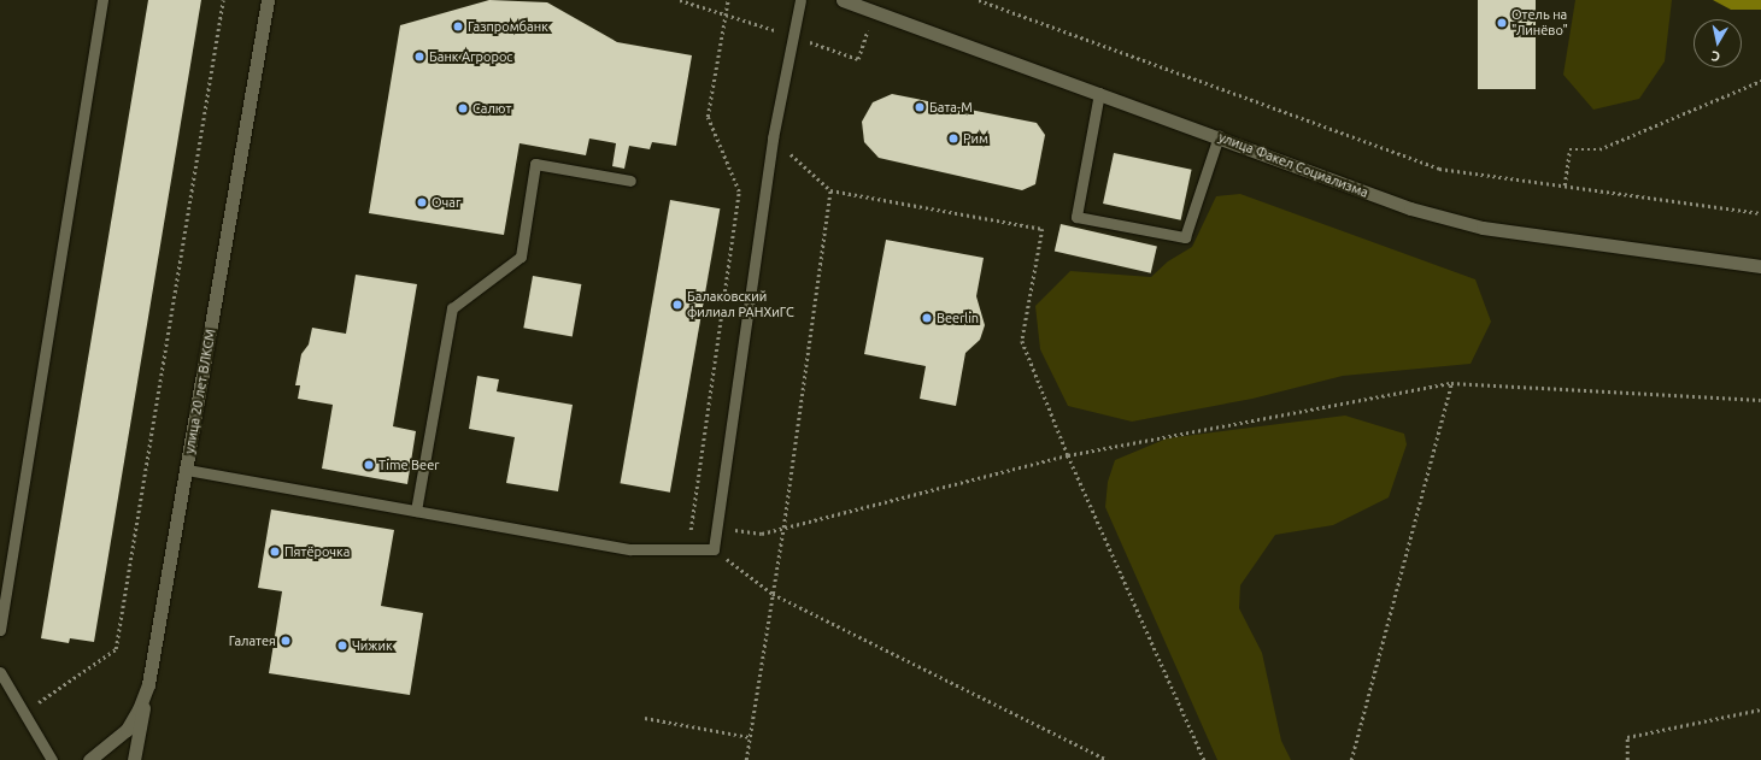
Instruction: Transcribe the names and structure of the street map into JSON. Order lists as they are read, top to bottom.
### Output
{
  "streets": {
    "main road": ["улица Факел Социализма", "улица 20 лет ВЛКСМ"]
  },
  "places": [
    "Отель на \"Линёво\"",
    "Газпромбанк",
    "Банк Агророс",
    "Бата-М",
    "Салют",
    "Рим",
    "Очаг",
    "Балаковский филиал РАНХиГС",
    "Beerlin",
    "Time Beer",
    "Пятёрочка",
    "Галатея",
    "Чижик"
  ],
  "north": "bottom"
}
